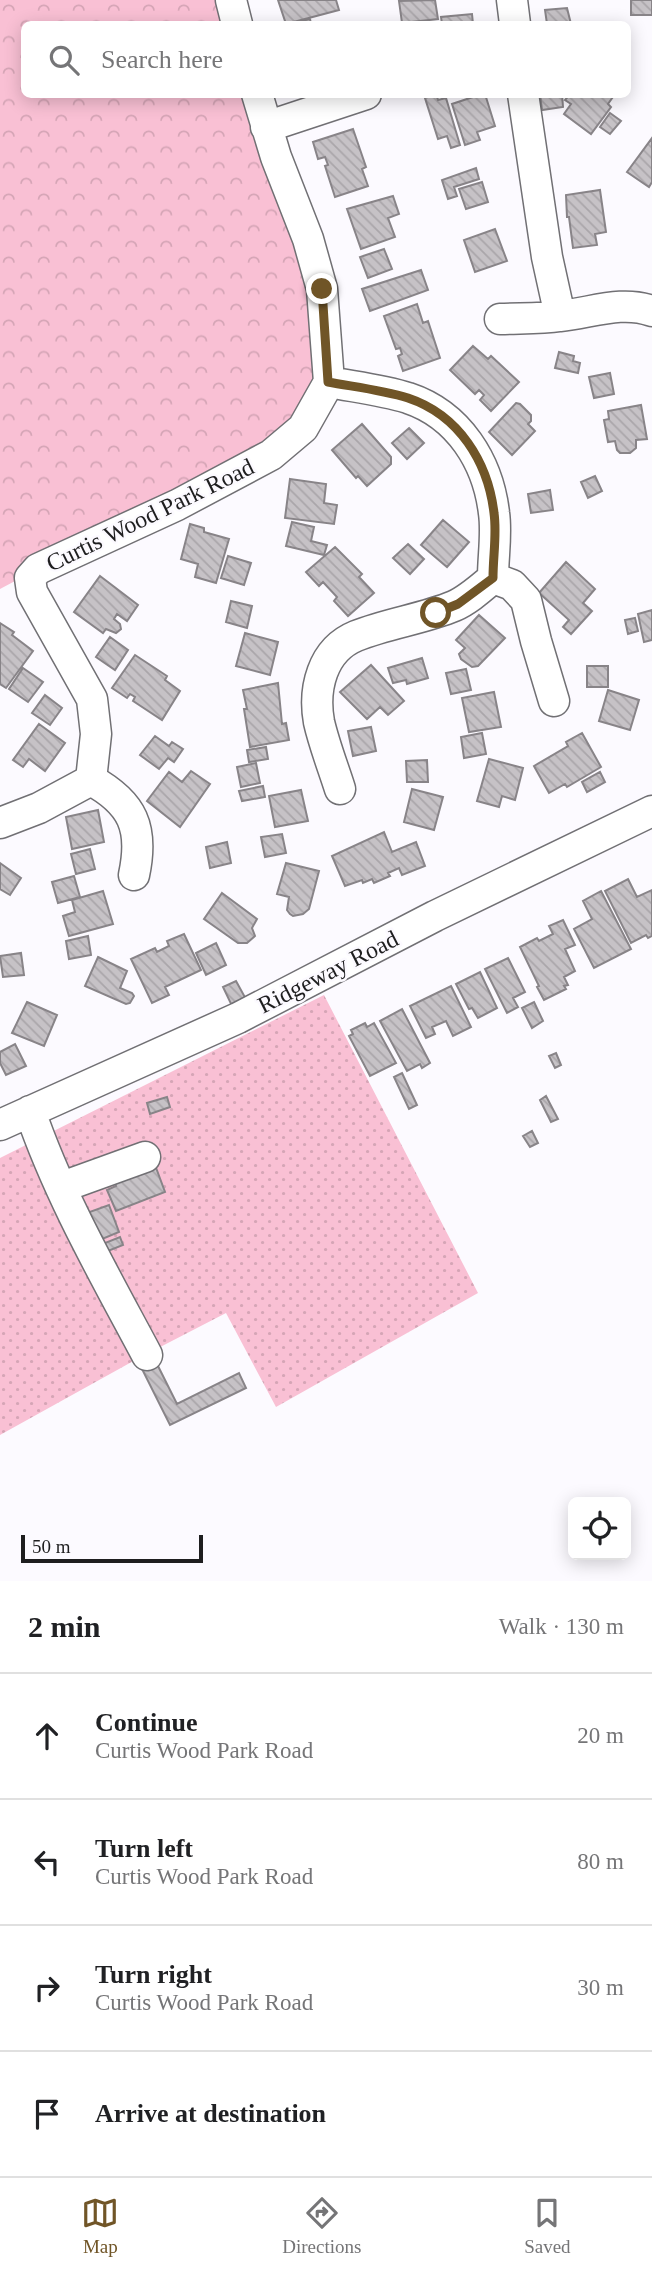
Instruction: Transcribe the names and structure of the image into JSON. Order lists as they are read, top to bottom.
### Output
{
  "streets": {
    "street": ["Curtis Wood Park Road", "Ridgeway Road"]
  },
  "scale_bar": "50 m",
  "page": {
    "search": "Search here",
    "scale": "50 m",
    "heading": ["2 min", "Walk · 130 m"],
    "list": [
      ["Continue", "Curtis Wood Park Road", "20 m"],
      ["Turn left", "Curtis Wood Park Road", "80 m"],
      ["Turn right", "Curtis Wood Park Road", "30 m"],
      "Arrive at destination"
    ],
    "nav": ["Map", "Directions", "Saved"]
  }
}
